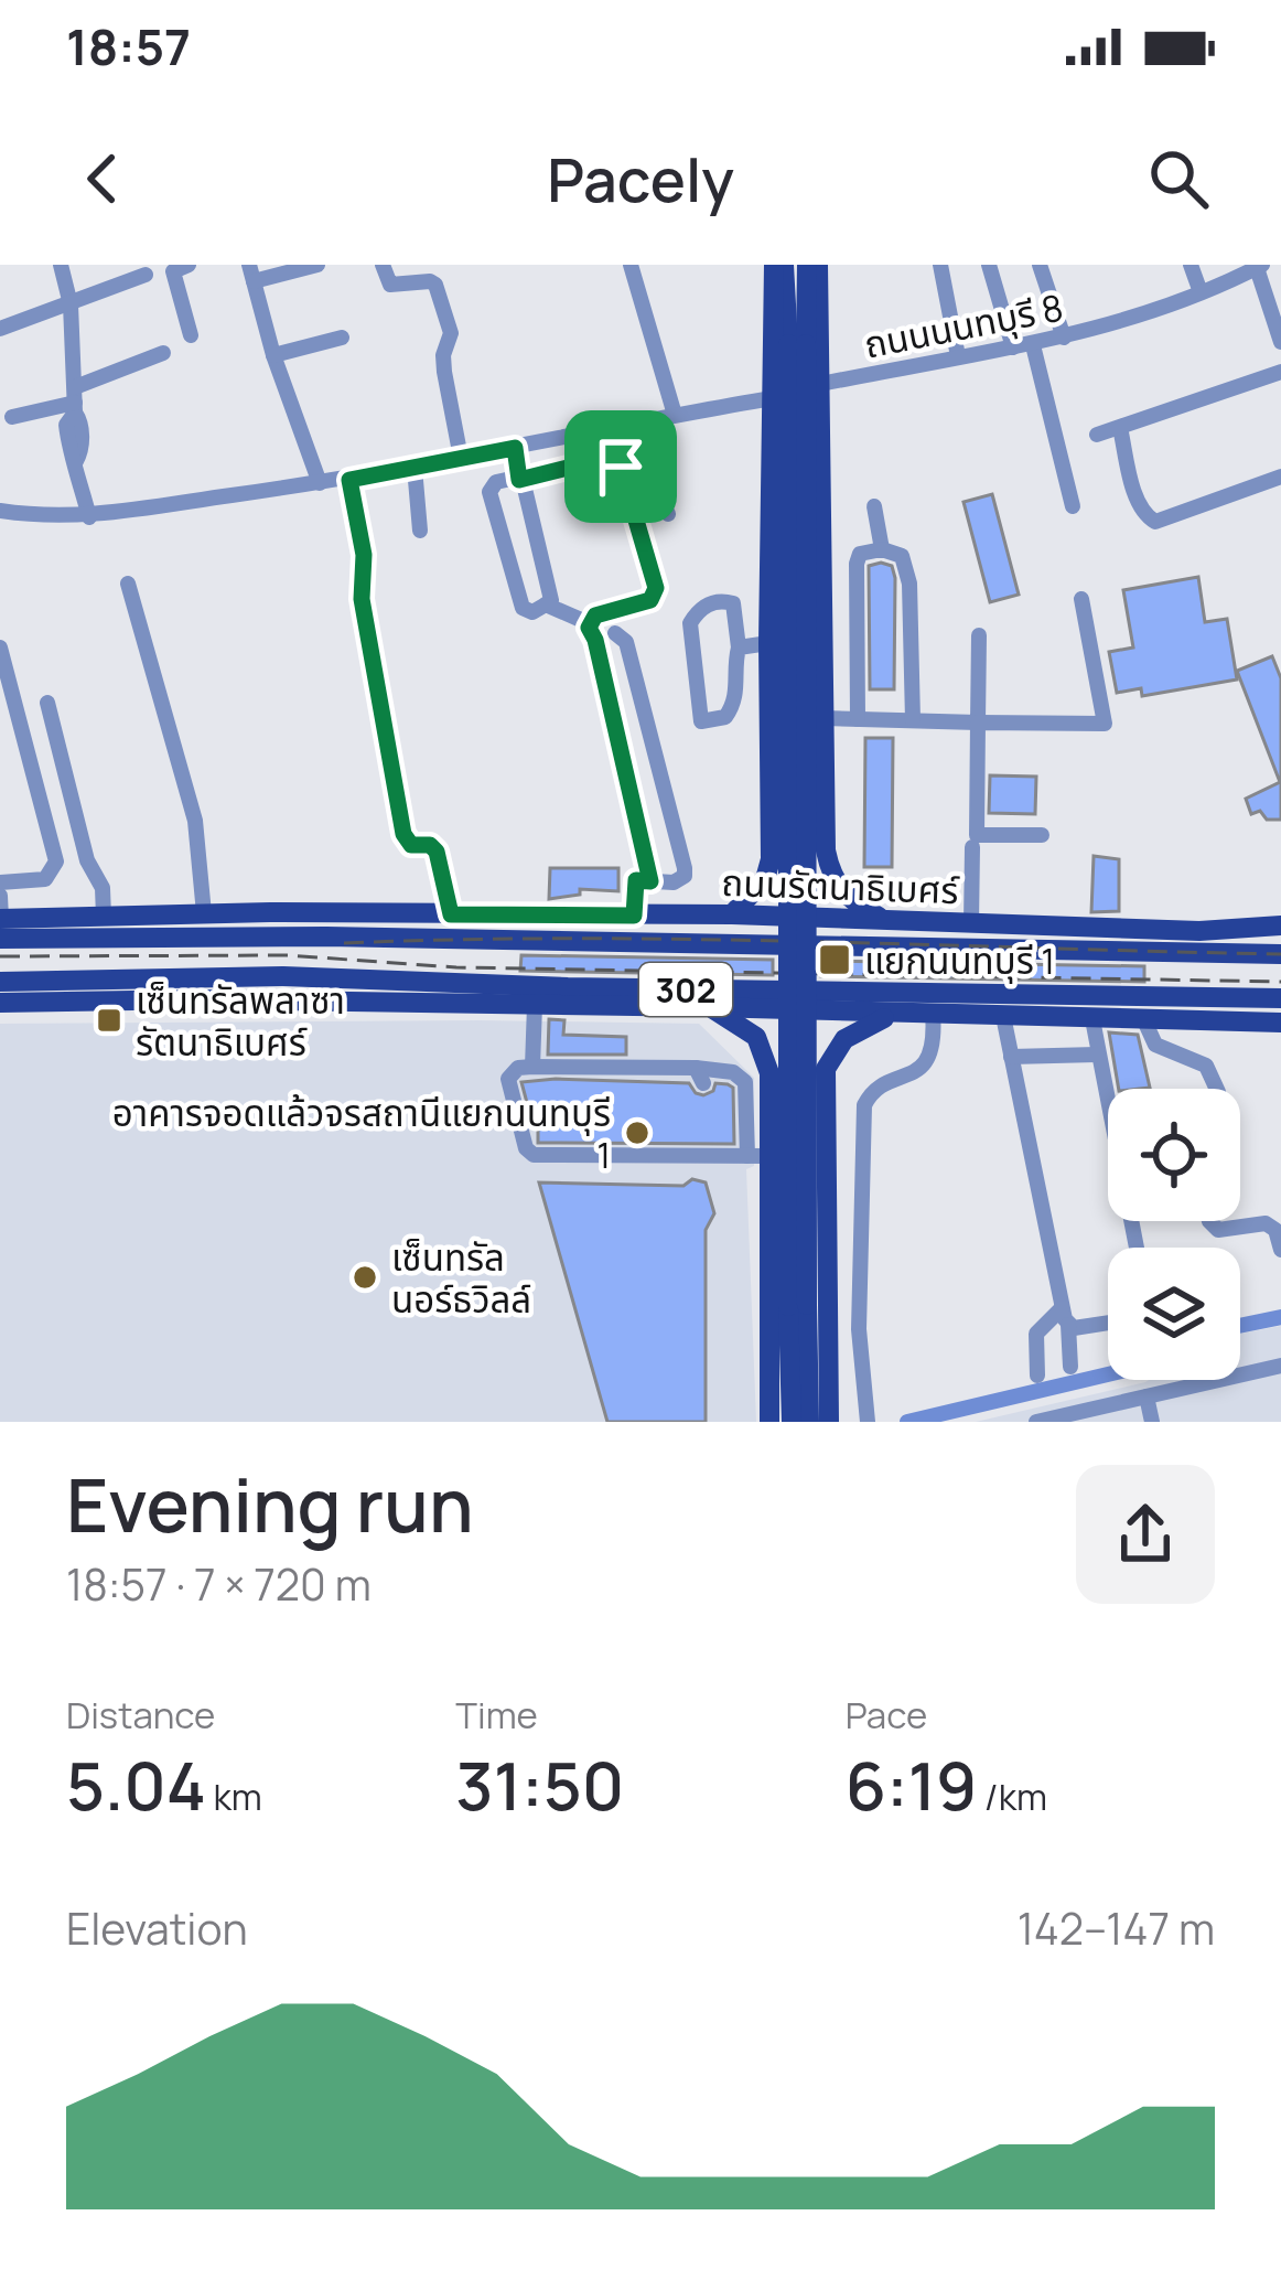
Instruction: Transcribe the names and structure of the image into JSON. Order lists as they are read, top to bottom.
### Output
{
  "streets": {
    "main road": ["ถนนรัตนาธิเบศร์", "302"],
    "street": ["ถนนนนทบุรี 8"]
  },
  "places": {
    "transit": ["แยกนนทบุรี 1", "เซ็นทรัลพลาซา รัตนาธิเบศร์"],
    "other": ["อาคารจอดแล้วจรสถานีแยกนนทบุรี 1", "เซ็นทรัล นอร์ธวิลล์"]
  },
  "page": {
    "status": "18:57",
    "header": "Pacely",
    "heading": ["Evening run", "18:57 · 7 × 720 m"],
    "stats": [
      ["Distance", "5.04 km"],
      ["Time", "31:50"],
      ["Pace", "6:19 /km"]
    ],
    "chart": ["Elevation", "142–147 m"]
  }
}
